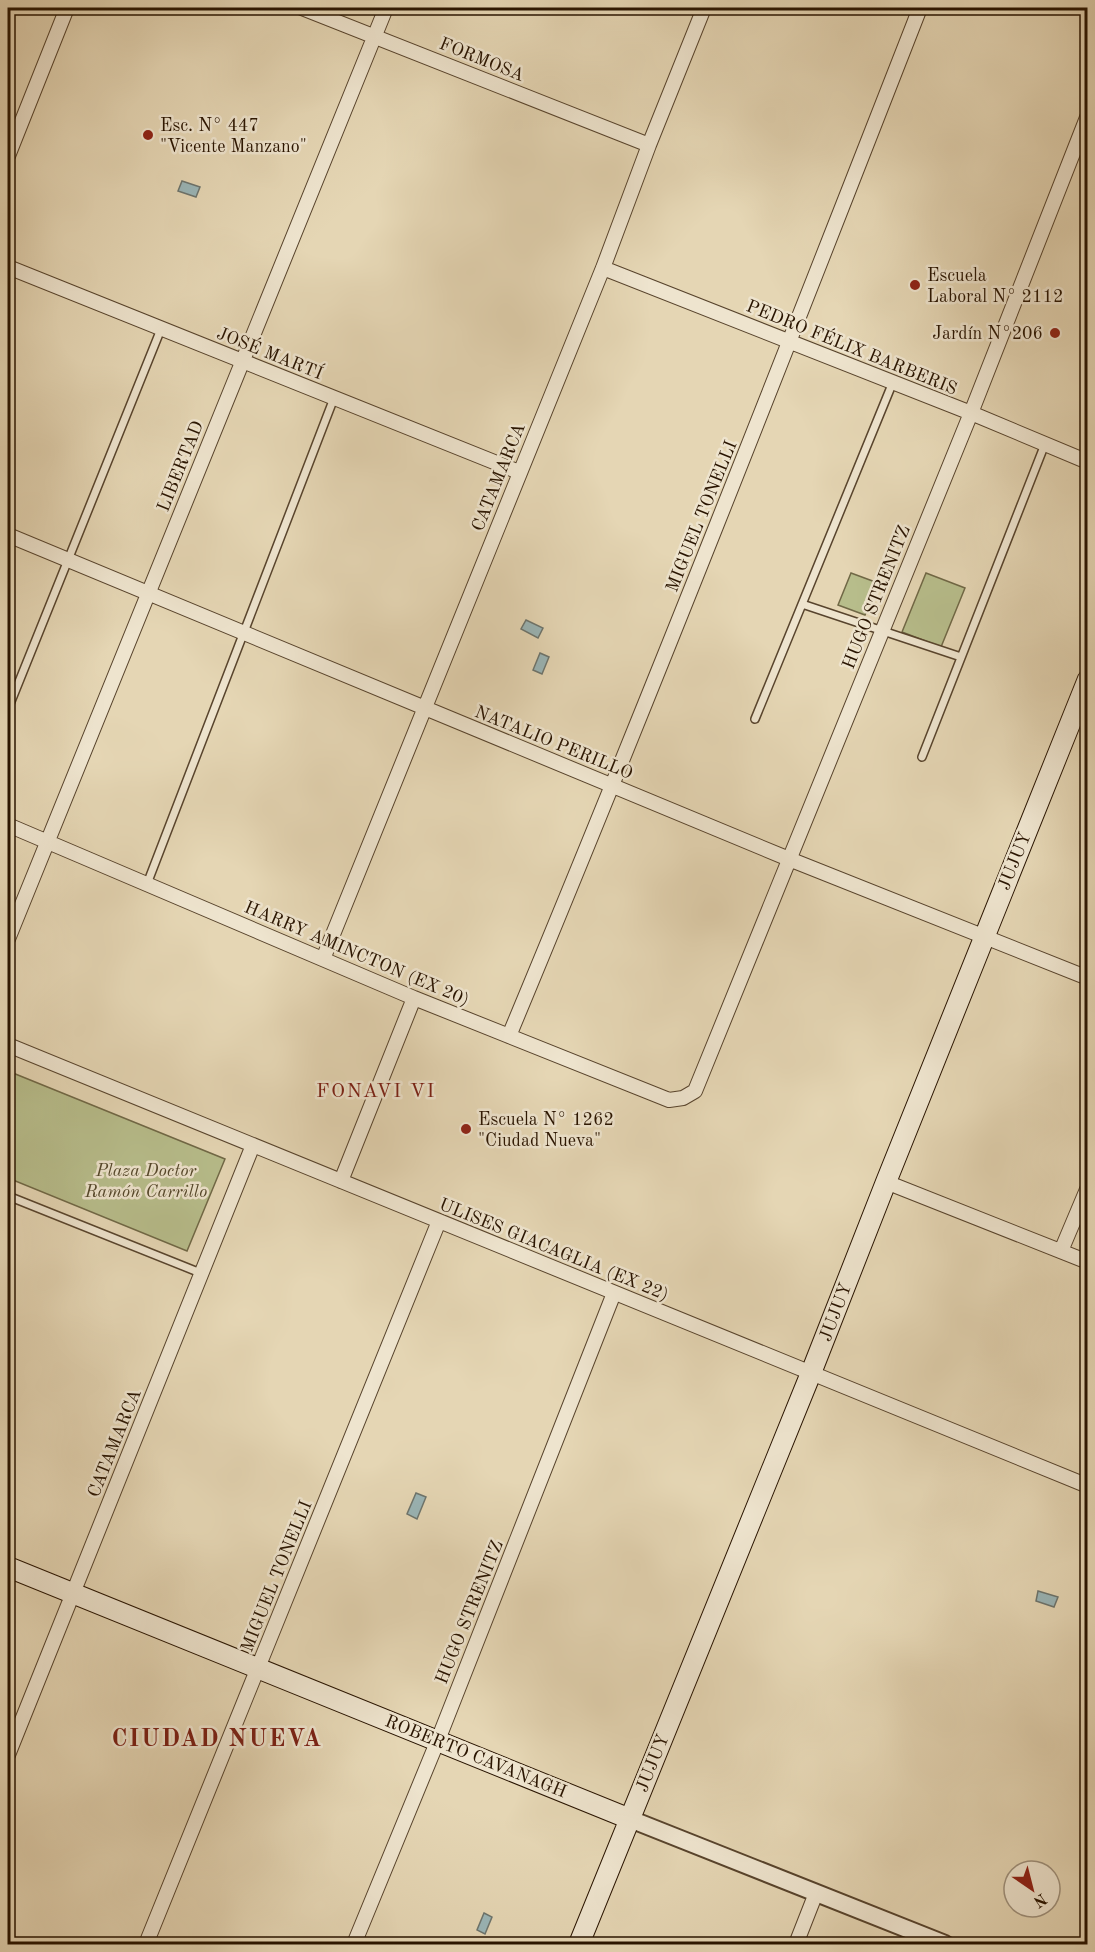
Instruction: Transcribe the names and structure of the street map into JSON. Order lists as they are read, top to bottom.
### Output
{
  "streets": {
    "main road": ["JUJUY", "ROBERTO CAVANAGH"],
    "street": [
      "FORMOSA",
      "PEDRO FÉLIX BARBERIS",
      "JOSÉ MARTÍ",
      "LIBERTAD",
      "CATAMARCA",
      "MIGUEL TONELLI",
      "HUGO STRENITZ",
      "NATALIO PERILLO",
      "HARRY AMINCTON (EX 20)",
      "ULISES GIACAGLIA (EX 22)"
    ]
  },
  "crossings": [
    ["FORMOSA", "LIBERTAD"],
    ["FORMOSA", "CATAMARCA"],
    ["PEDRO FÉLIX BARBERIS", "CATAMARCA"],
    ["PEDRO FÉLIX BARBERIS", "MIGUEL TONELLI"],
    ["PEDRO FÉLIX BARBERIS", "HUGO STRENITZ"],
    ["JOSÉ MARTÍ", "LIBERTAD"],
    ["JOSÉ MARTÍ", "CATAMARCA"],
    ["LIBERTAD", "NATALIO PERILLO"],
    ["LIBERTAD", "HARRY AMINCTON (EX 20)"],
    ["CATAMARCA", "NATALIO PERILLO"],
    ["CATAMARCA", "HARRY AMINCTON (EX 20)"],
    ["CATAMARCA", "ULISES GIACAGLIA (EX 22)"],
    ["CATAMARCA", "ROBERTO CAVANAGH"],
    ["MIGUEL TONELLI", "NATALIO PERILLO"],
    ["MIGUEL TONELLI", "HARRY AMINCTON (EX 20)"],
    ["MIGUEL TONELLI", "ULISES GIACAGLIA (EX 22)"],
    ["MIGUEL TONELLI", "ROBERTO CAVANAGH"],
    ["HUGO STRENITZ", "NATALIO PERILLO"],
    ["HUGO STRENITZ", "HARRY AMINCTON (EX 20)"],
    ["HUGO STRENITZ", "ULISES GIACAGLIA (EX 22)"],
    ["HUGO STRENITZ", "ROBERTO CAVANAGH"],
    ["NATALIO PERILLO", "JUJUY"],
    ["JUJUY", "ULISES GIACAGLIA (EX 22)"],
    ["JUJUY", "ROBERTO CAVANAGH"]
  ],
  "districts": ["FONAVI VI", "CIUDAD NUEVA"],
  "parks": ["Plaza Doctor Ramón Carrillo"],
  "places": [
    "Esc. N° 447 \"Vicente Manzano\"",
    "Escuela Laboral N° 2112",
    "Jardín N°206",
    "Escuela N° 1262 \"Ciudad Nueva\""
  ],
  "north": "bottom right"
}
